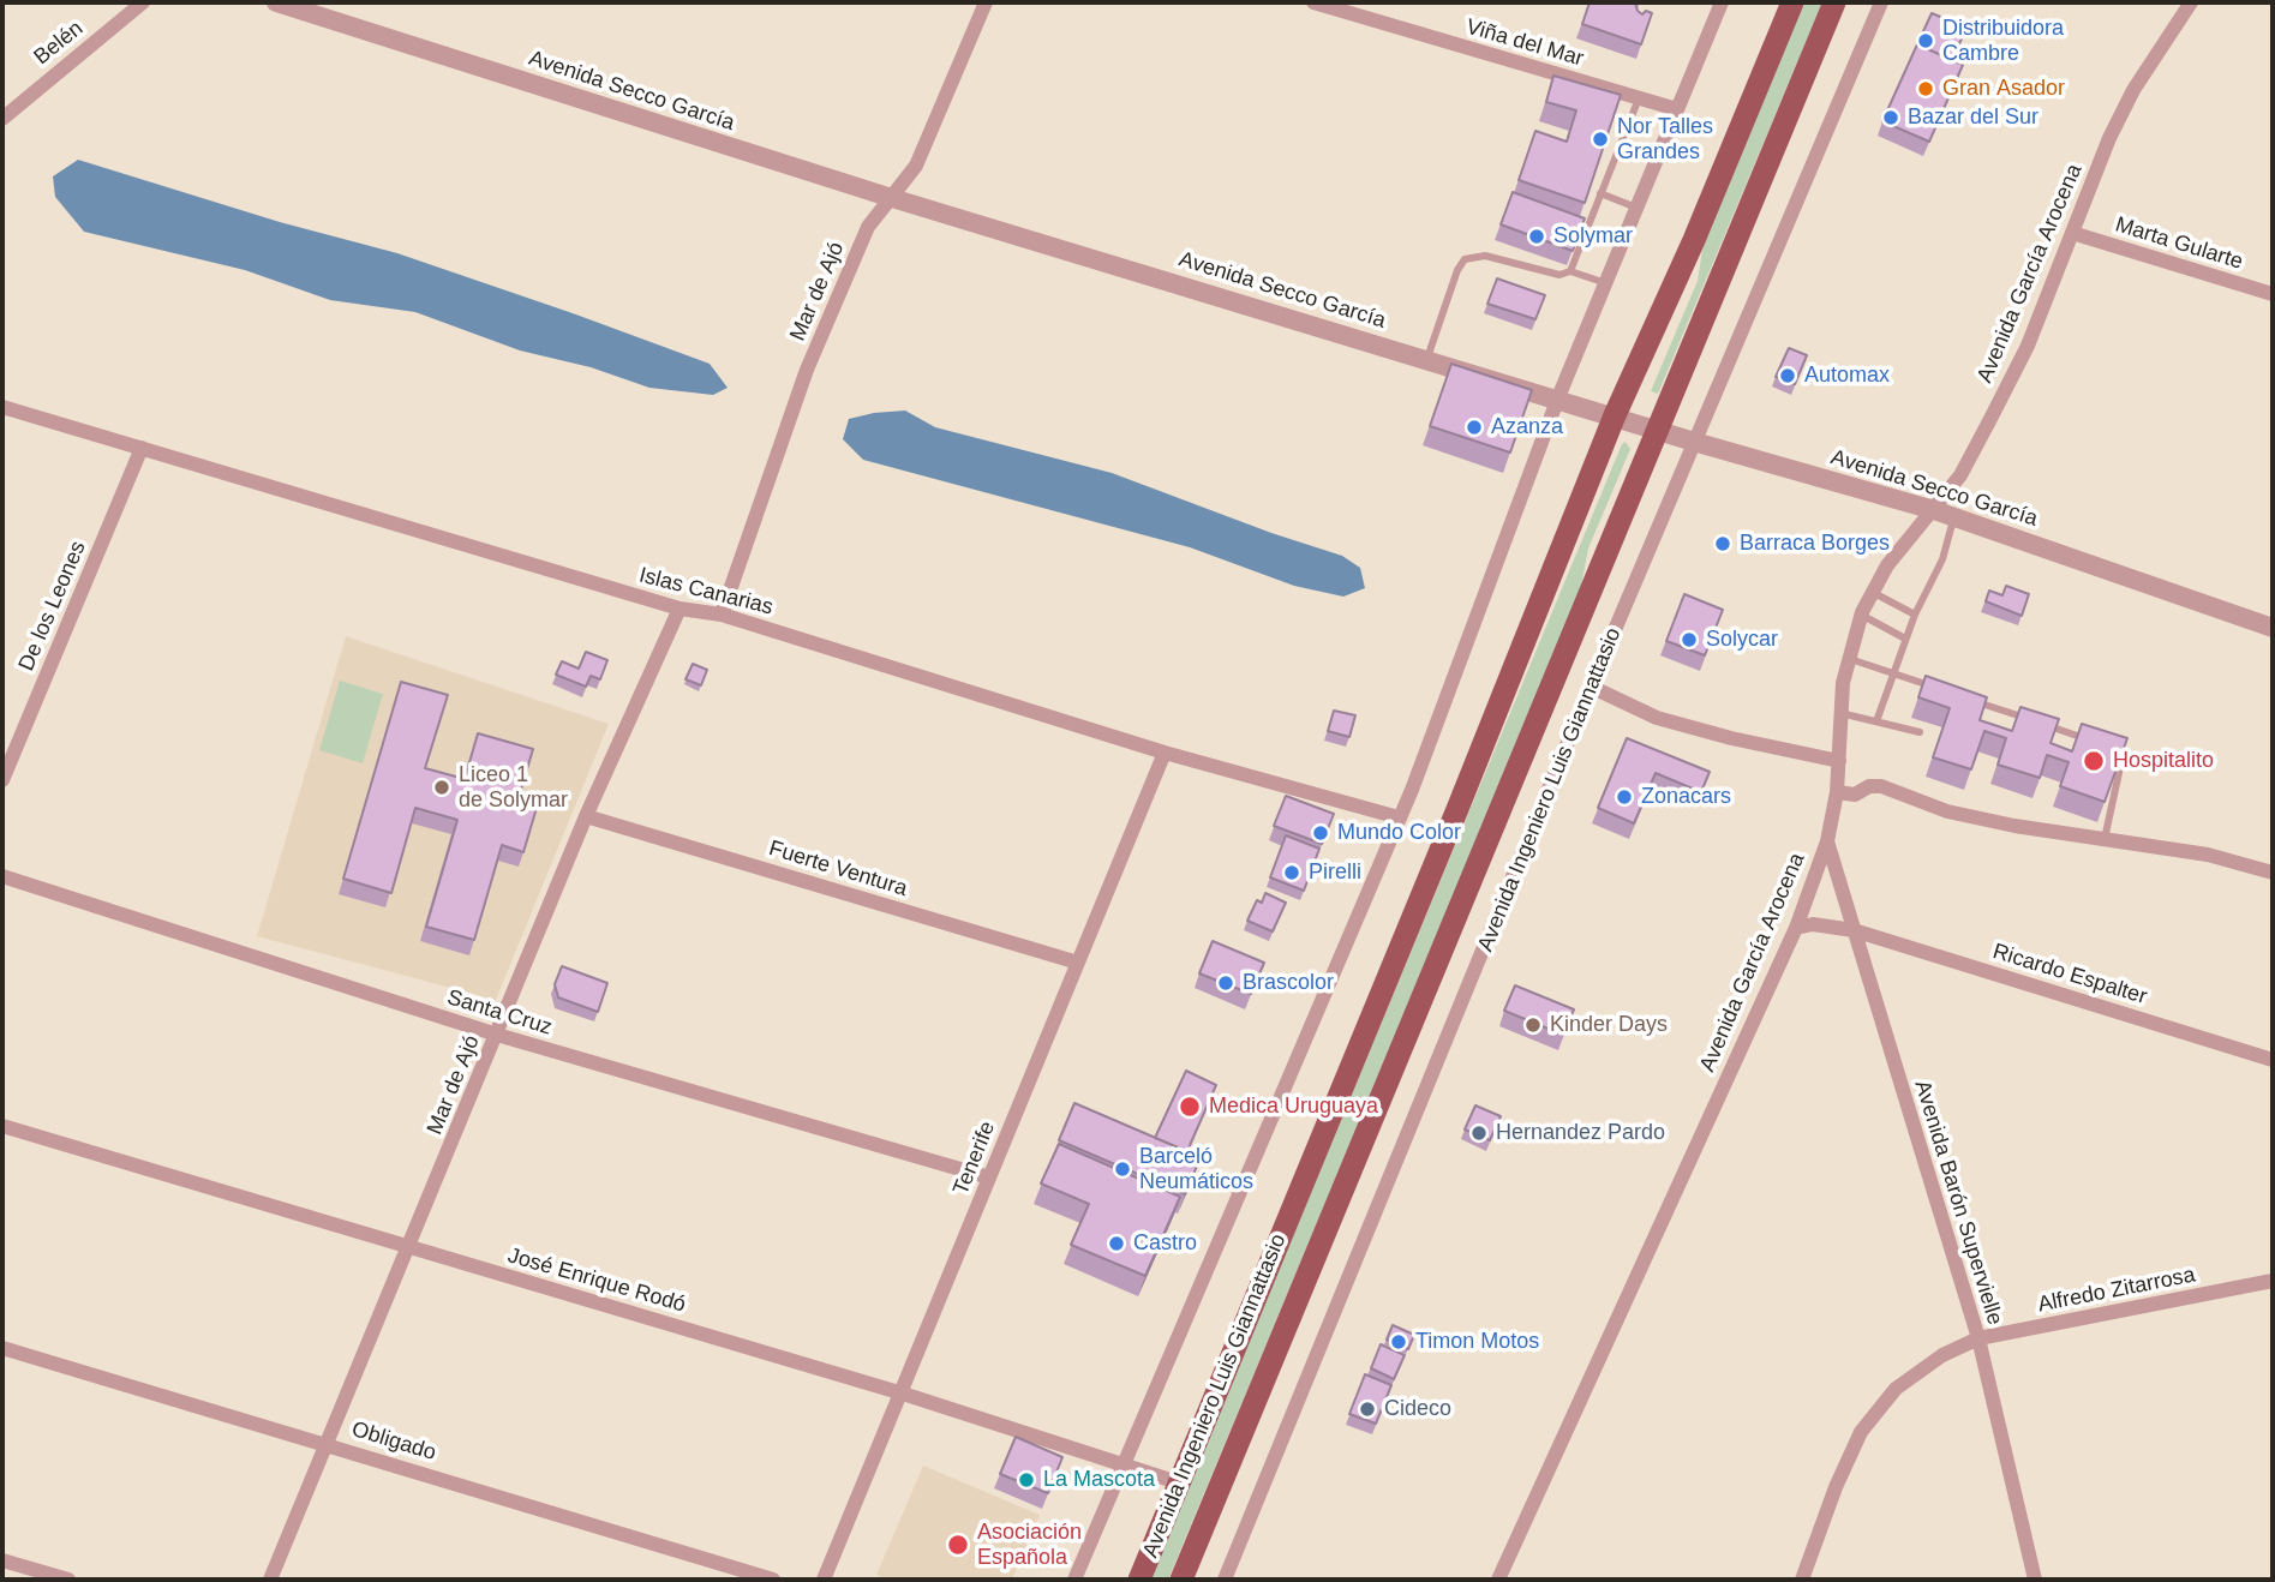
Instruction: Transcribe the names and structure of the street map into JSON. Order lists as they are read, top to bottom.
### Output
{
  "streets": {
    "main road": ["Avenida Ingeniero Luis Giannattasio"],
    "street": [
      "Belén",
      "Viña del Mar",
      "Avenida Secco García",
      "Marta Gularte",
      "Avenida García Arocena",
      "Mar de Ajó",
      "Islas Canarias",
      "De los Leones",
      "Fuerte Ventura",
      "Ricardo Espalter",
      "Santa Cruz",
      "Tenerife",
      "Avenida Barón Supervielle",
      "José Enrique Rodó",
      "Alfredo Zitarrosa",
      "Obligado"
    ]
  },
  "crossings": [
    ["Avenida Secco García", "Avenida García Arocena"],
    ["Avenida Secco García", "Mar de Ajó"],
    ["Avenida Secco García", "Avenida Ingeniero Luis Giannattasio"],
    ["Marta Gularte", "Avenida García Arocena"],
    ["Avenida García Arocena", "Ricardo Espalter"],
    ["Avenida García Arocena", "Avenida Barón Supervielle"],
    ["Mar de Ajó", "Islas Canarias"],
    ["Mar de Ajó", "Fuerte Ventura"],
    ["Mar de Ajó", "Santa Cruz"],
    ["Mar de Ajó", "José Enrique Rodó"],
    ["Mar de Ajó", "Obligado"],
    ["Islas Canarias", "De los Leones"],
    ["Islas Canarias", "Tenerife"],
    ["Avenida Ingeniero Luis Giannattasio", "José Enrique Rodó"],
    ["Fuerte Ventura", "Tenerife"],
    ["Ricardo Espalter", "Avenida Barón Supervielle"],
    ["Santa Cruz", "Tenerife"],
    ["Tenerife", "José Enrique Rodó"],
    ["Avenida Barón Supervielle", "Alfredo Zitarrosa"]
  ],
  "places": [
    "Distribuidora Cambre",
    "Gran Asador",
    "Bazar del Sur",
    "Nor Talles Grandes",
    "Solymar",
    "Automax",
    "Azanza",
    "Barraca Borges",
    "Solycar",
    "Hospitalito",
    "Liceo 1 de Solymar",
    "Zonacars",
    "Mundo Color",
    "Pirelli",
    "Brascolor",
    "Kinder Days",
    "Medica Uruguaya",
    "Hernandez Pardo",
    "Barceló Neumáticos",
    "Castro",
    "Timon Motos",
    "Cideco",
    "La Mascota",
    "Asociación Española"
  ]
}
